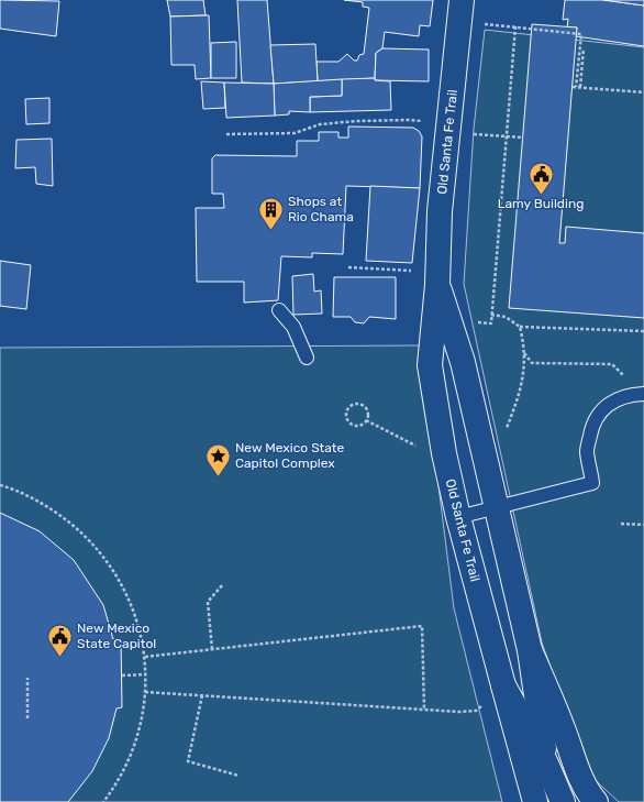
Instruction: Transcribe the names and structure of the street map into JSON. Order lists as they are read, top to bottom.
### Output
{
  "streets": {
    "street": ["Old Santa Fe Trail"]
  },
  "places": {
    "public building": ["Lamy Building", "New Mexico State Capitol"],
    "building": ["Shops at Rio Chama"],
    "place": ["New Mexico State Capitol Complex"]
  }
}
